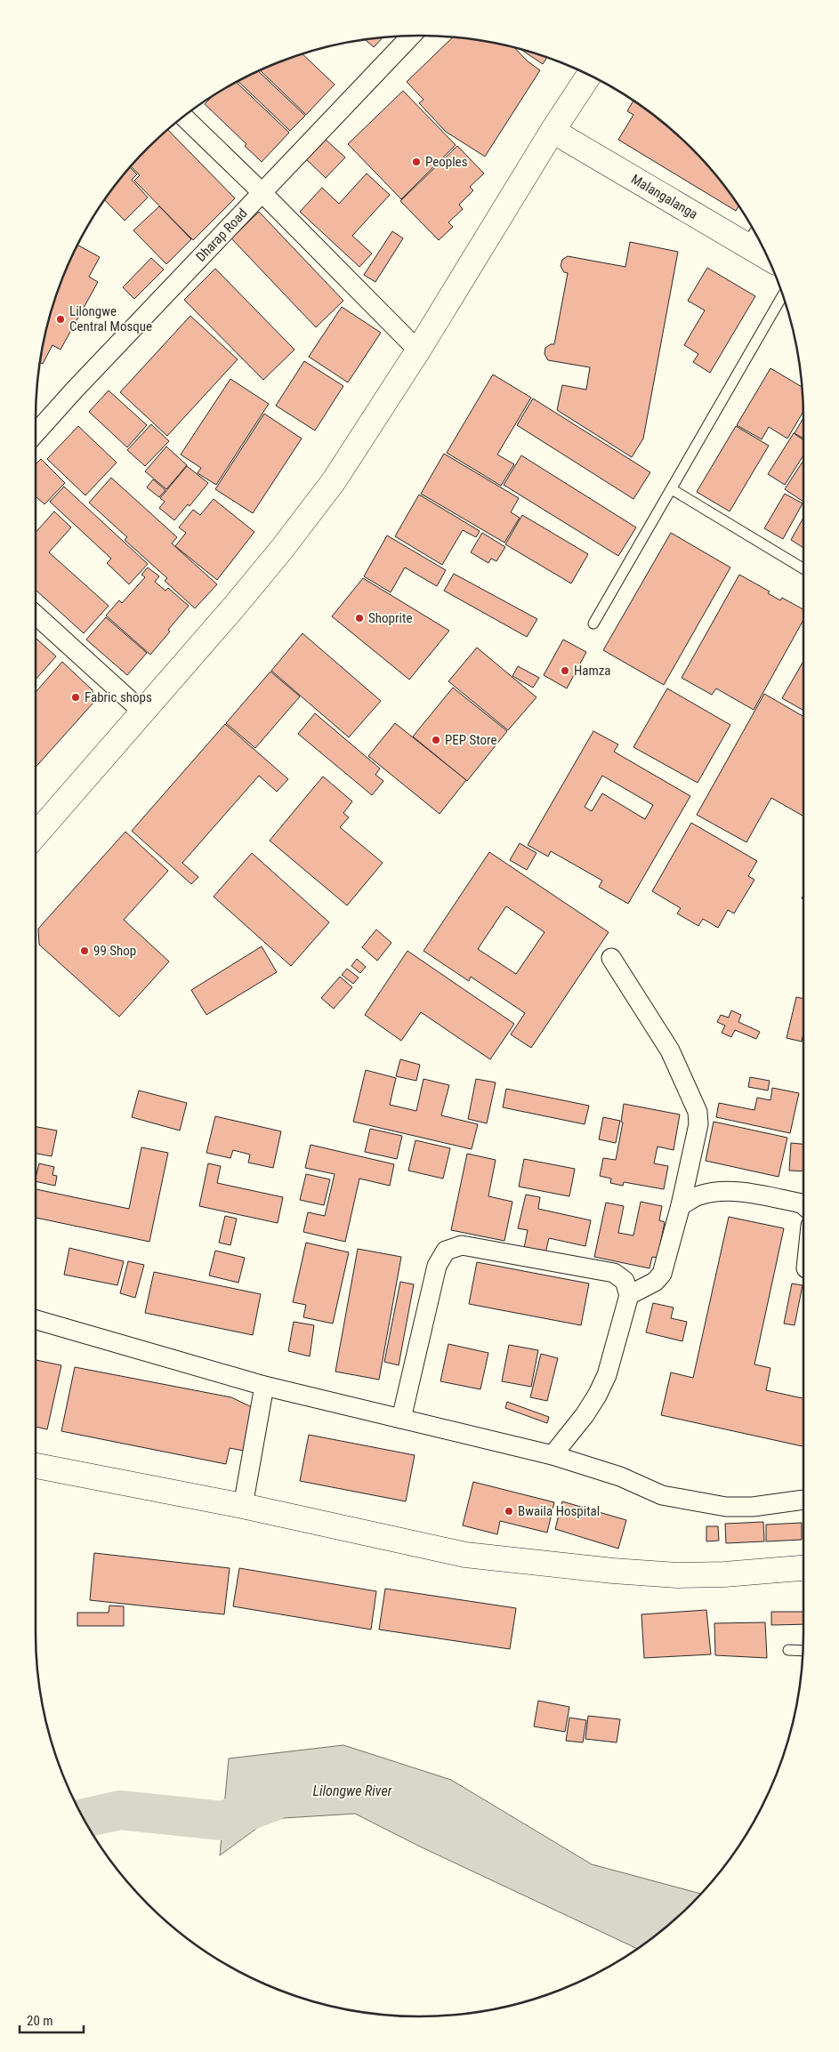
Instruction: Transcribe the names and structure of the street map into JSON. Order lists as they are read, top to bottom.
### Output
{
  "streets": {
    "main road": ["Malangalanga"],
    "street": ["Dharap Road"]
  },
  "water": ["Lilongwe River"],
  "places": [
    "Peoples",
    "Lilongwe Central Mosque",
    "Shoprite",
    "Hamza",
    "Fabric shops",
    "PEP Store",
    "99 Shop",
    "Bwaila Hospital"
  ],
  "scale_bar": "20 m"
}
